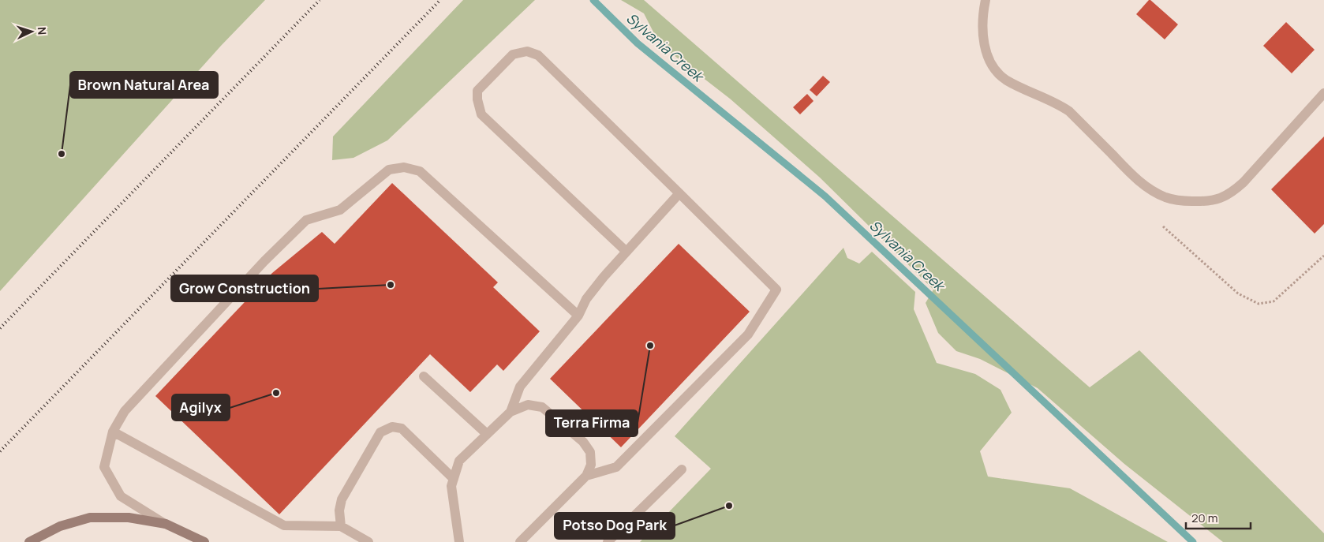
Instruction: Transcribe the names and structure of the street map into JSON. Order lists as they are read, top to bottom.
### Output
{
  "water": ["Sylvania Creek"],
  "places": [
    "Brown Natural Area",
    "Grow Construction",
    "Terra Firma",
    "Agilyx",
    "Potso Dog Park"
  ],
  "scale_bar": "20 m",
  "north": "right"
}
